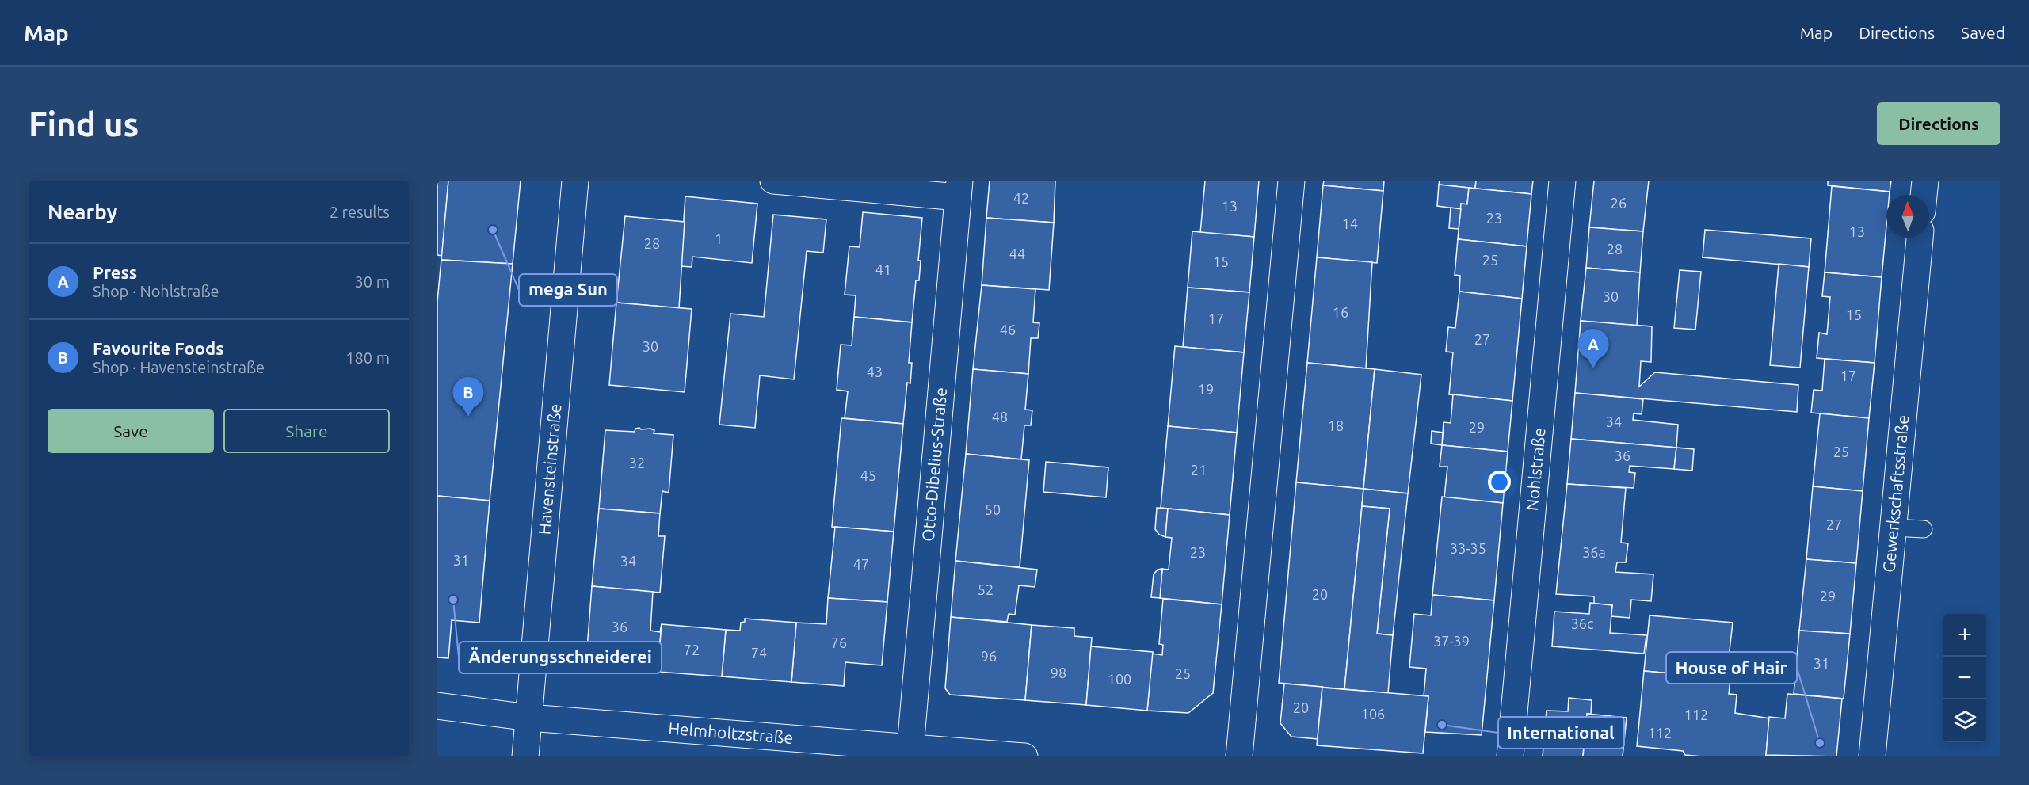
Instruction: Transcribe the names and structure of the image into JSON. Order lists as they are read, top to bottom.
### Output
{
  "streets": {
    "street": [
      "Otto-Dibelius-Straße",
      "Havensteinstraße",
      "Nohlstraße",
      "Gewerkschaftsstraße",
      "Helmholtzstraße"
    ]
  },
  "crossings": [
    ["Otto-Dibelius-Straße", "Helmholtzstraße"],
    ["Havensteinstraße", "Helmholtzstraße"]
  ],
  "places": [
    "mega Sun",
    "Änderungsschneiderei",
    "International",
    "House of Hair"
  ],
  "house_numbers": [
    "42",
    "26",
    "13",
    "23",
    "14",
    "13",
    "1",
    "28",
    "28",
    "44",
    "25",
    "15",
    "41",
    "30",
    "16",
    "15",
    "17",
    "46",
    "27",
    "30",
    "43",
    "17",
    "19",
    "48",
    "34",
    "18",
    "29",
    "25",
    "36",
    "32",
    "21",
    "45",
    "50",
    "27",
    "33-35",
    "23",
    "36a",
    "31",
    "34",
    "47",
    "52",
    "20",
    "29",
    "36c",
    "36",
    "37-39",
    "76",
    "72",
    "74",
    "96",
    "31",
    "98",
    "25",
    "100",
    "20",
    "106",
    "112",
    "112"
  ],
  "north": "top",
  "page": {
    "header": "Map",
    "nav": ["Map", "Directions", "Saved"],
    "buttons": [
      "Directions",
      ["Save", "Share"]
    ],
    "title": "Find us",
    "heading": ["Nearby", "2 results"],
    "list": [
      {
        "mark": "A",
        "name": "Press",
        "note": "Shop · Nohlstraße",
        "value": "30 m"
      },
      {
        "mark": "B",
        "name": "Favourite Foods",
        "note": "Shop · Havensteinstraße",
        "value": "180 m"
      }
    ],
    "pins": ["A", "B"],
    "map_buttons": ["+", "−"]
  }
}
